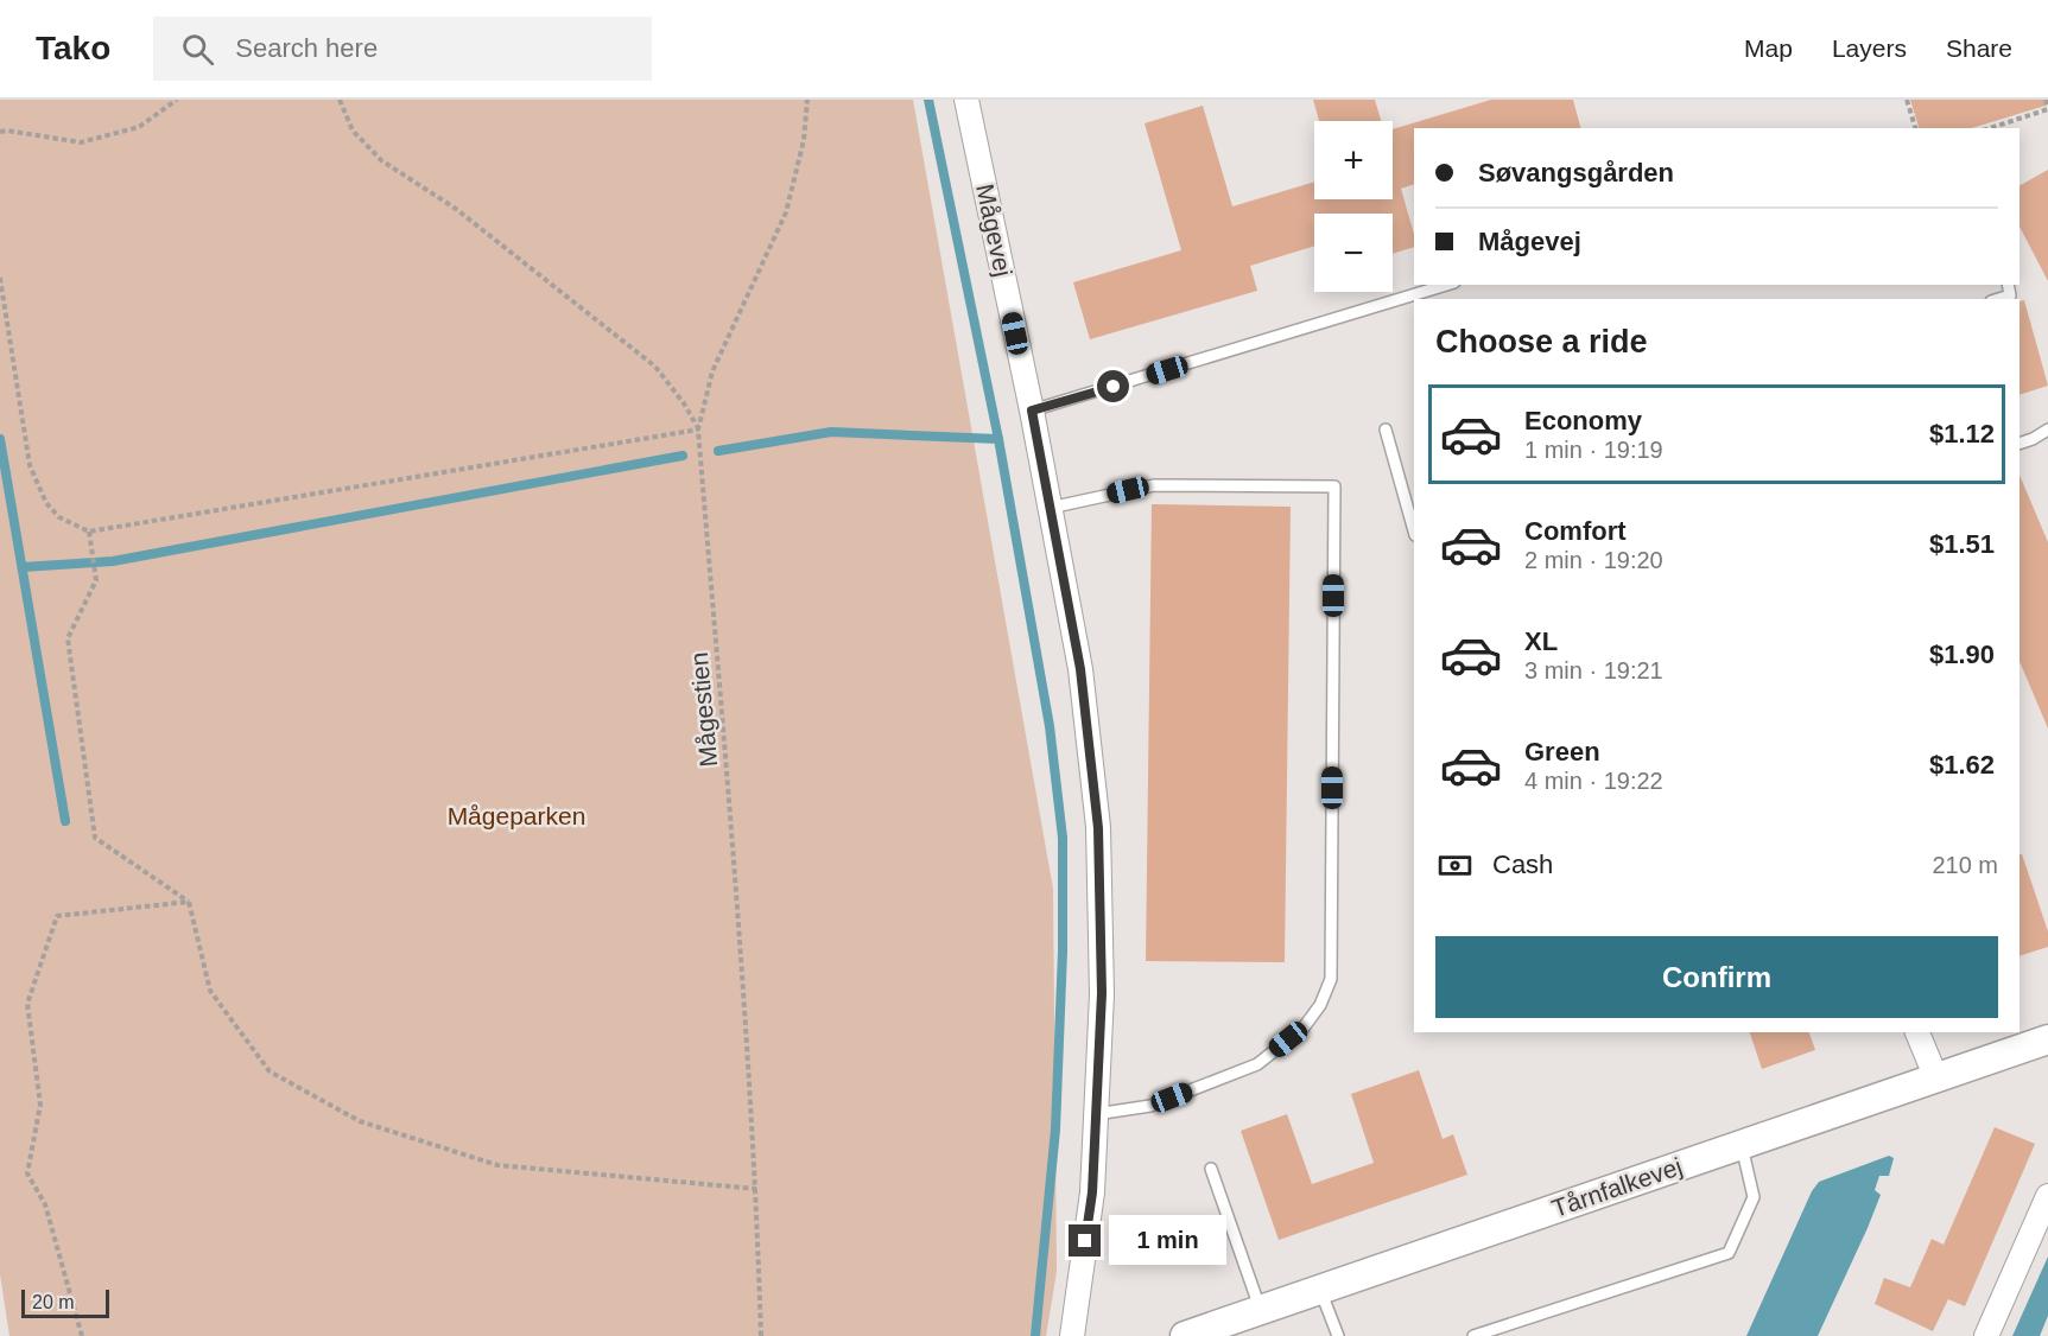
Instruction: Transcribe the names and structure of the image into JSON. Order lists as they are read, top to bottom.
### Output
{
  "streets": {
    "street": ["Mågevej", "Tårnfalkevej"],
    "path": ["Mågestien"]
  },
  "parks": ["Mågeparken"],
  "scale_bar": "20 m",
  "page": {
    "header": "Tako",
    "search": "Search here",
    "nav": ["Map", "Layers", "Share"],
    "map_buttons": ["+", "−"],
    "banner": ["Søvangsgården", "Mågevej"],
    "heading": "Choose a ride",
    "list": [
      {
        "name": "Economy",
        "note": "1 min · 19:19",
        "value": "$1.12"
      },
      {
        "name": "Comfort",
        "note": "2 min · 19:20",
        "value": "$1.51"
      },
      {
        "name": "XL",
        "note": "3 min · 19:21",
        "value": "$1.90"
      },
      {
        "name": "Green",
        "note": "4 min · 19:22",
        "value": "$1.62"
      }
    ],
    "pay": ["Cash", "210 m"],
    "buttons": "Confirm",
    "bubble": "1 min",
    "scale": "20 m"
  }
}
